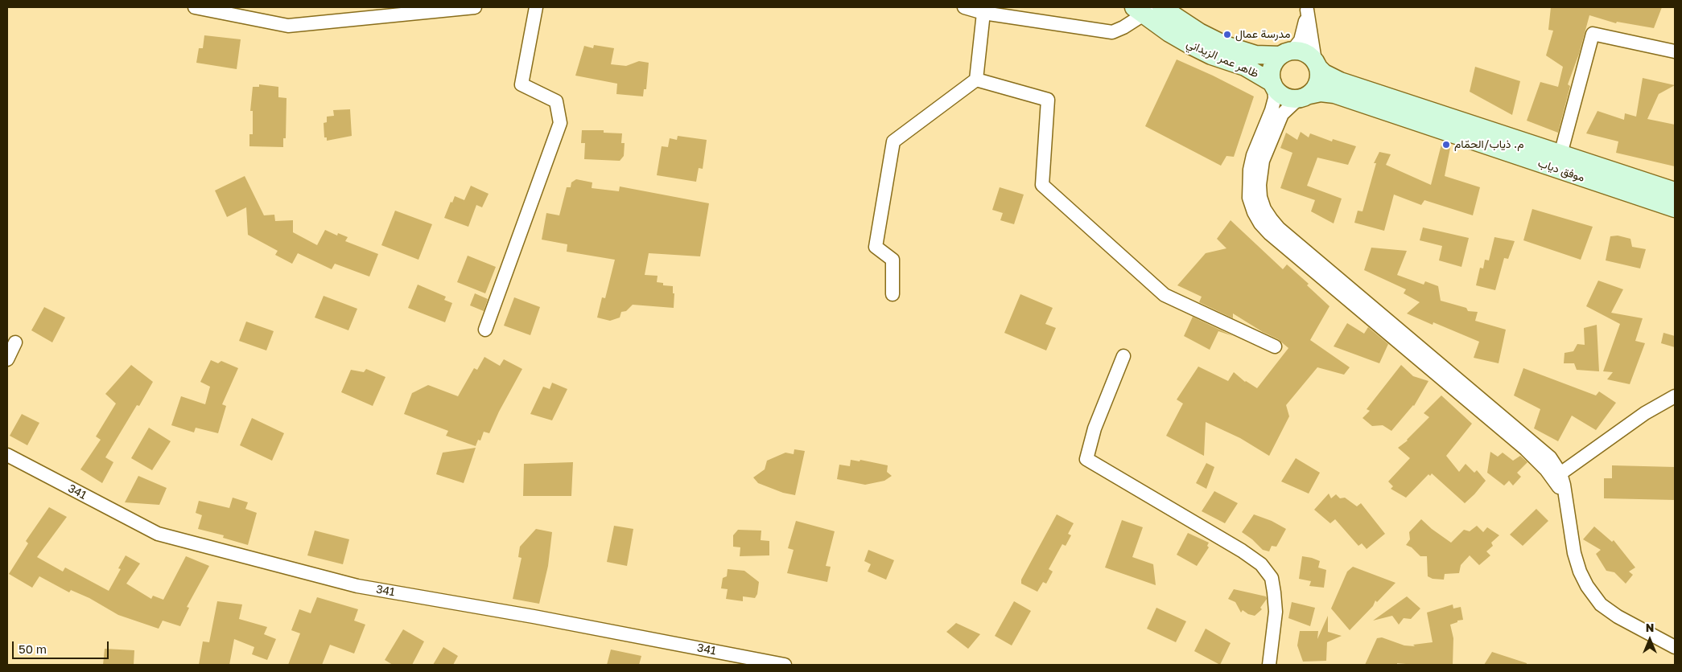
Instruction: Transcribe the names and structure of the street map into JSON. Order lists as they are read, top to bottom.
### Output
{
  "streets": {
    "main road": ["ظاهر عمر الزيداني", "موفق دياب"],
    "street": ["341"]
  },
  "crossings": [
    ["ظاهر عمر الزيداني", "موفق دياب"]
  ],
  "places": ["مدرسة عمال", "م. ذياب/الحمّام"],
  "scale_bar": "50 m",
  "north": "top"
}
